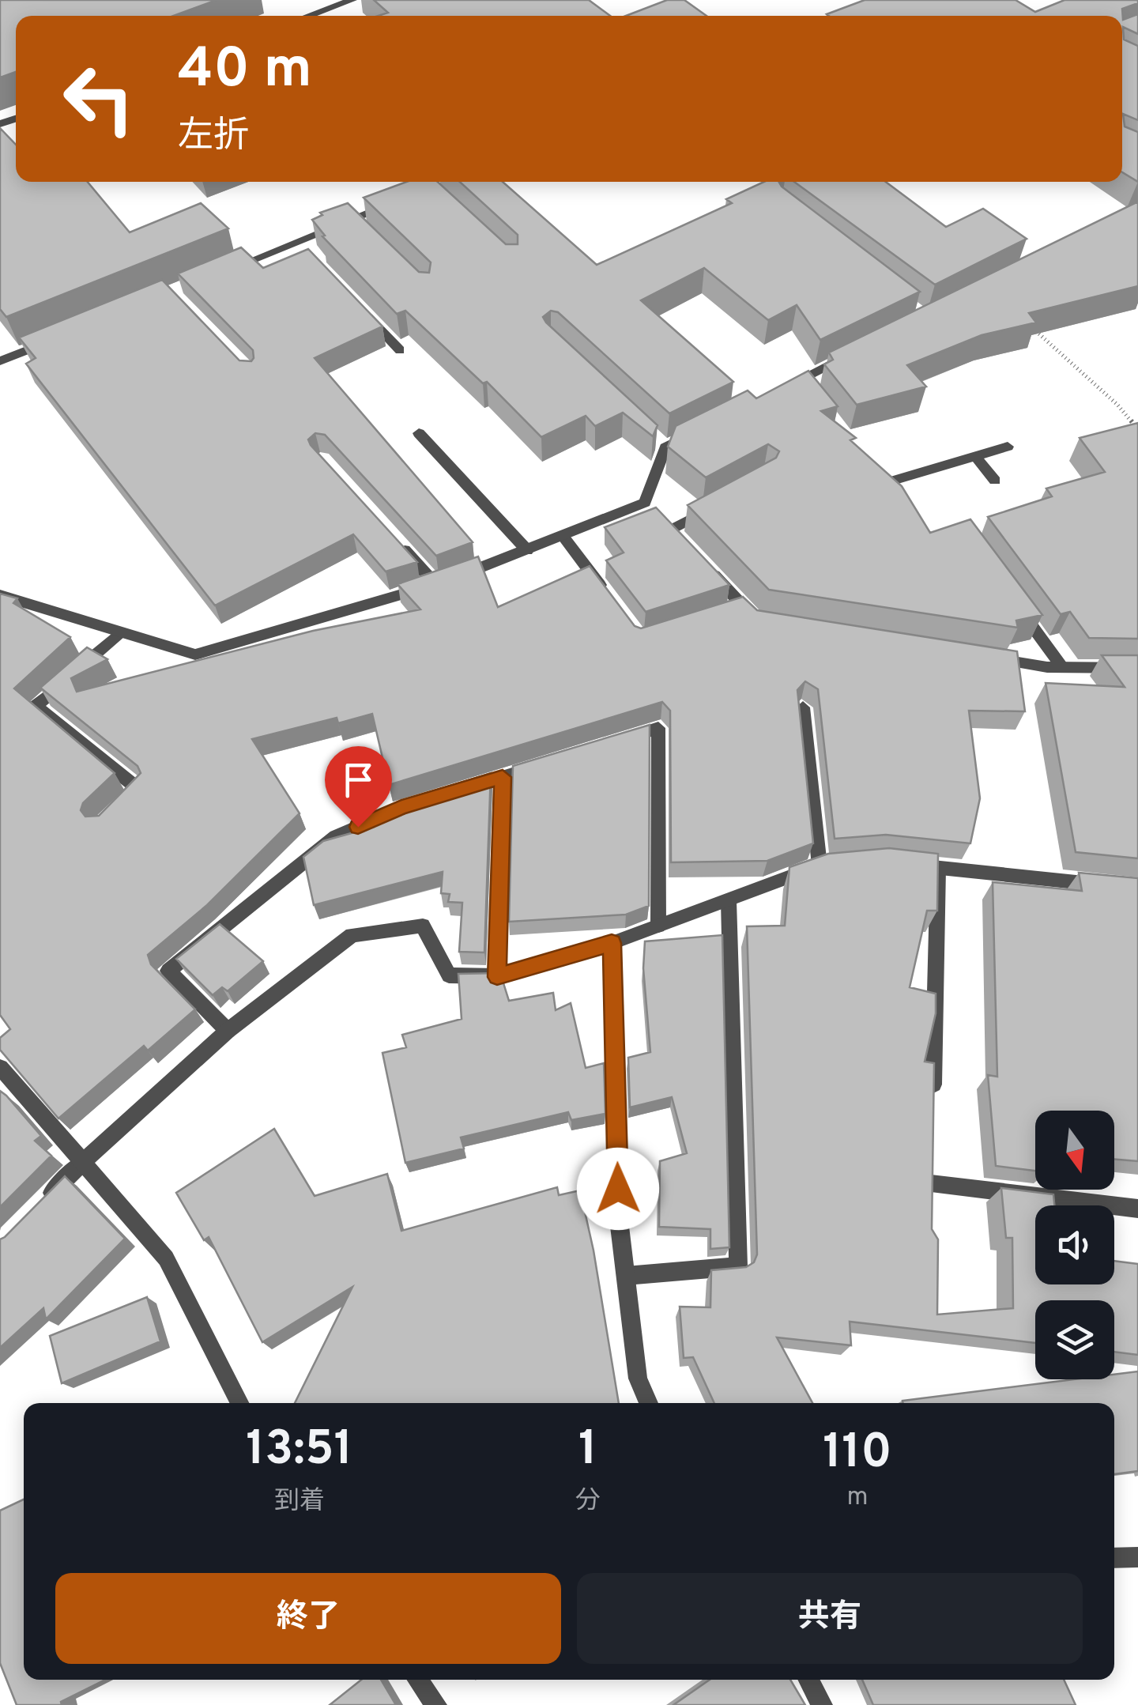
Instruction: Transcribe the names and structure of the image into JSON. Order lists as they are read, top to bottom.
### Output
{
  "north": "bottom",
  "page": {
    "turn": ["40 m", "左折"],
    "eta": [
      "13:51",
      "到着",
      "1",
      "分",
      "110",
      "m"
    ],
    "buttons": ["終了", "共有"]
  }
}
